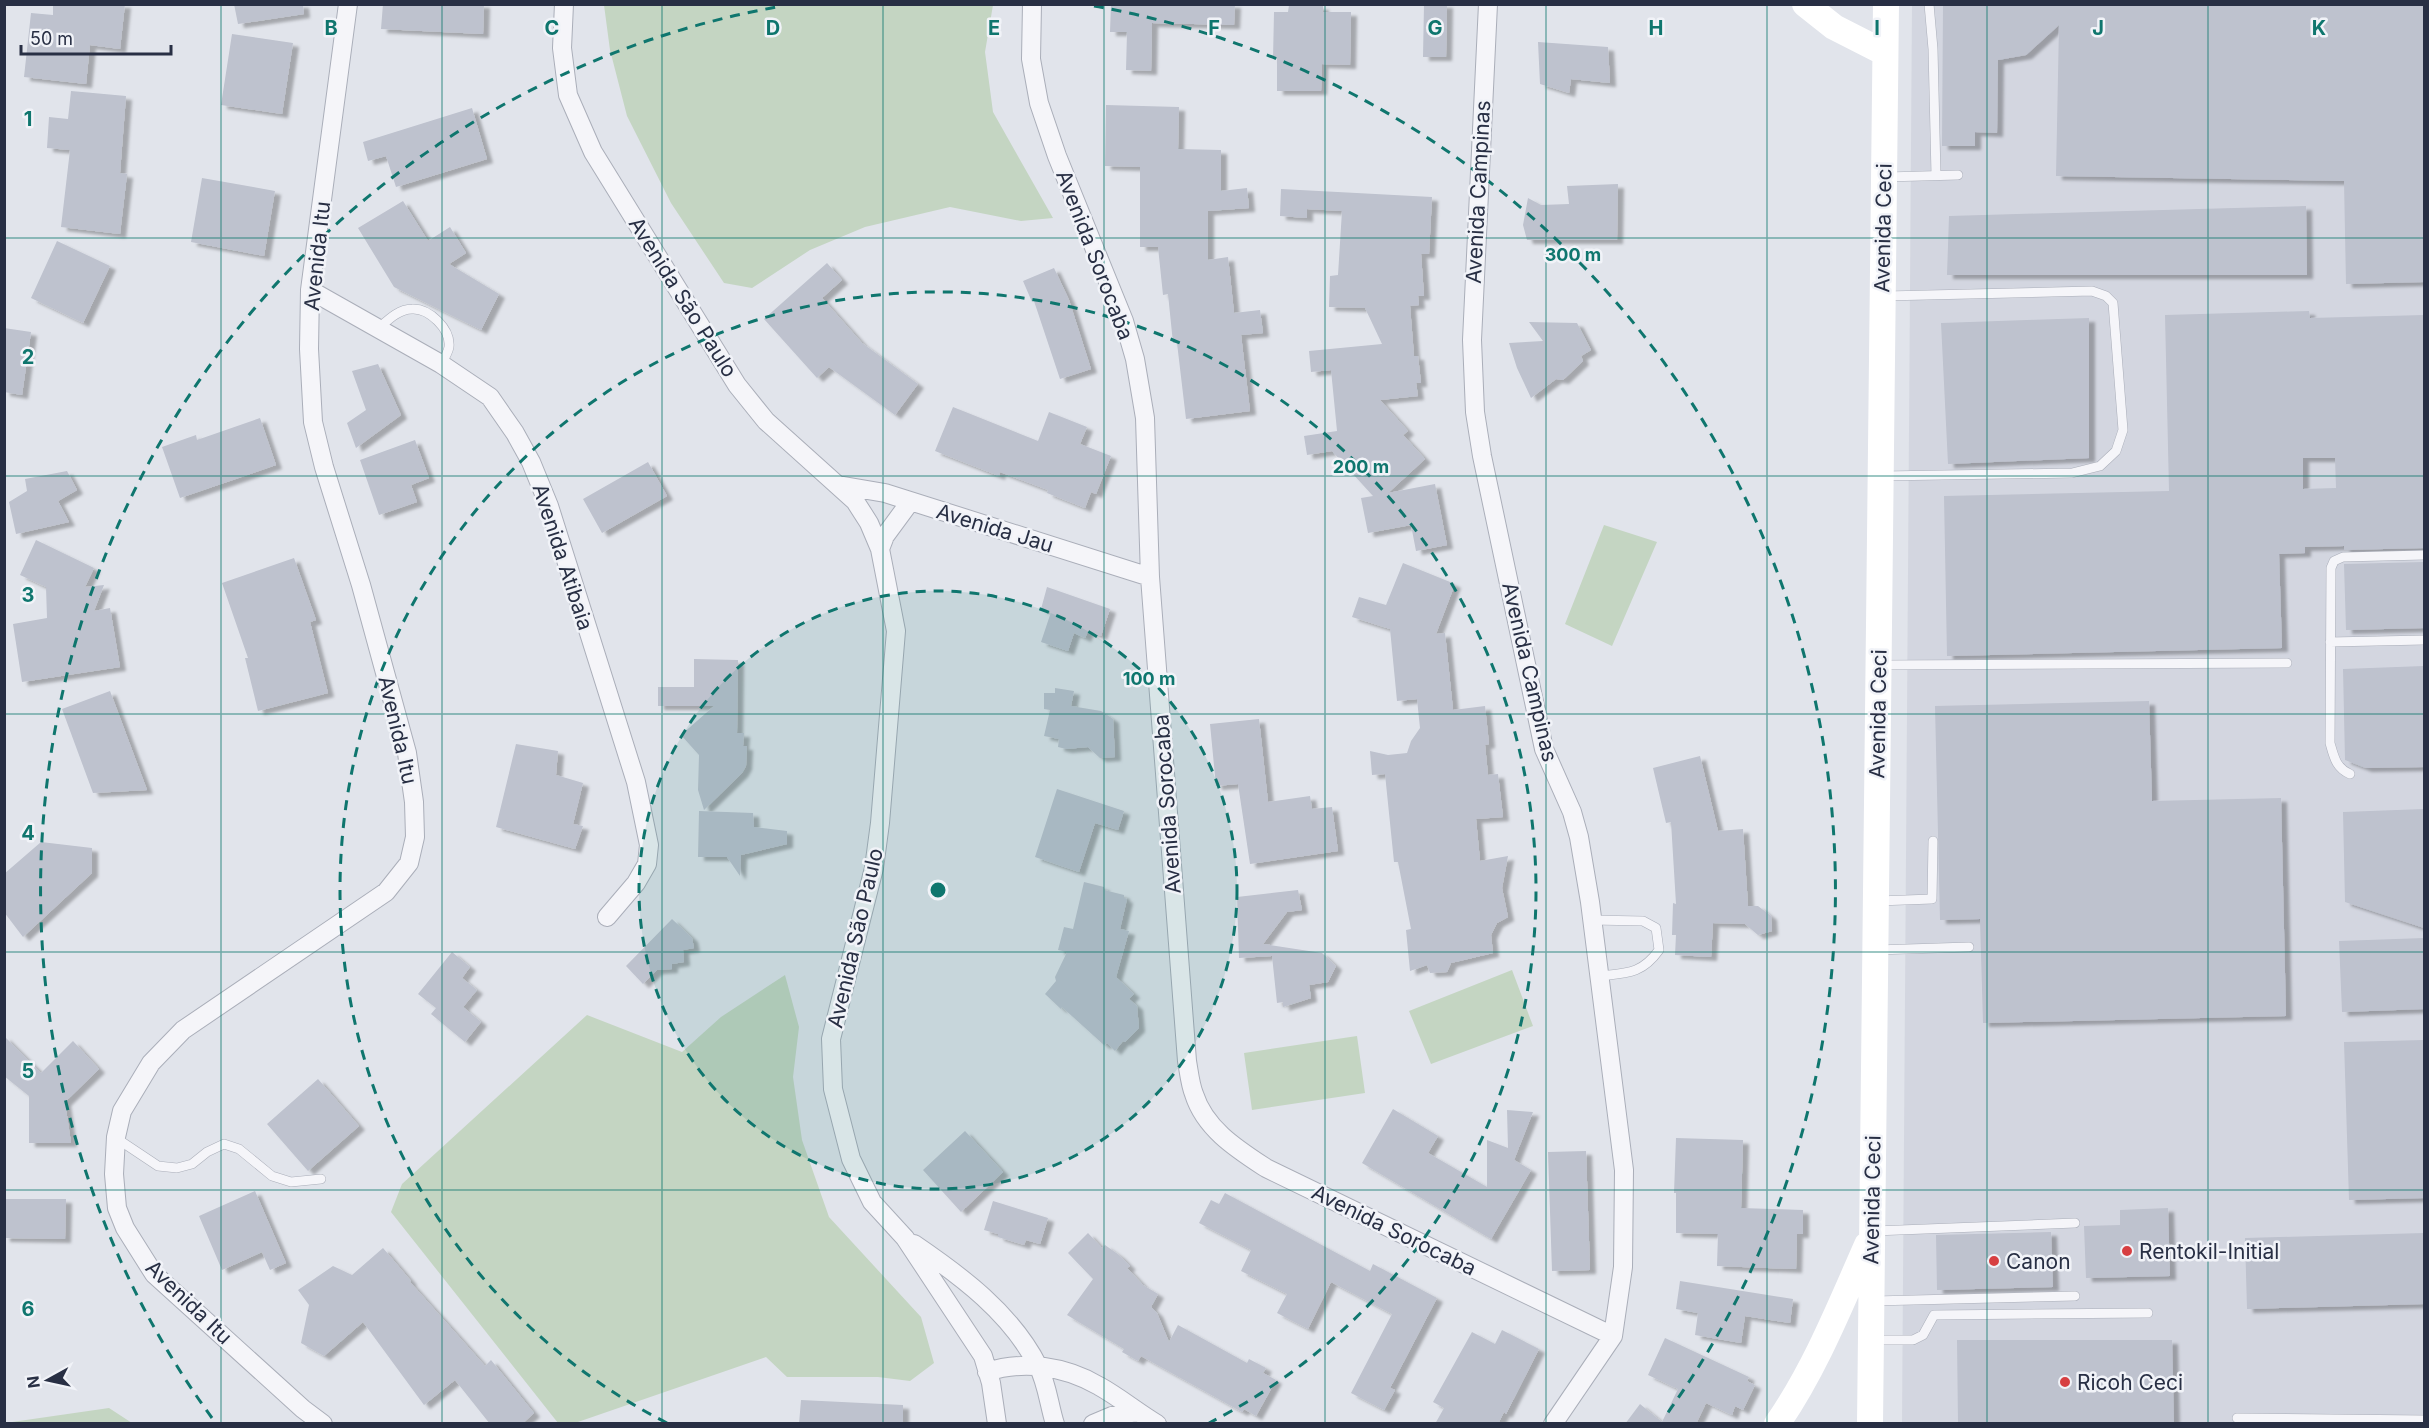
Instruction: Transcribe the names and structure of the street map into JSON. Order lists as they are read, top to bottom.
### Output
{
  "streets": {
    "main road": ["Avenida Ceci"],
    "street": [
      "Avenida Campinas",
      "Avenida Sorocaba",
      "Avenida Itu",
      "Avenida São Paulo",
      "Avenida Jau",
      "Avenida Atibaia"
    ]
  },
  "crossings": [
    ["Avenida Campinas", "Avenida Sorocaba"],
    ["Avenida Sorocaba", "Avenida Jau"],
    ["Avenida Itu", "Avenida Atibaia"],
    ["Avenida São Paulo", "Avenida Jau"]
  ],
  "places": ["Rentokil-Initial", "Canon", "Ricoh Ceci"],
  "scale_bar": "50 m",
  "north": "left",
  "grid": {
    "columns": [
      "B",
      "C",
      "D",
      "E",
      "F",
      "G",
      "H",
      "I",
      "J",
      "K"
    ],
    "rows": [
      "1",
      "2",
      "3",
      "4",
      "5",
      "6"
    ]
  },
  "rings": ["300 m", "200 m", "100 m"]
}
